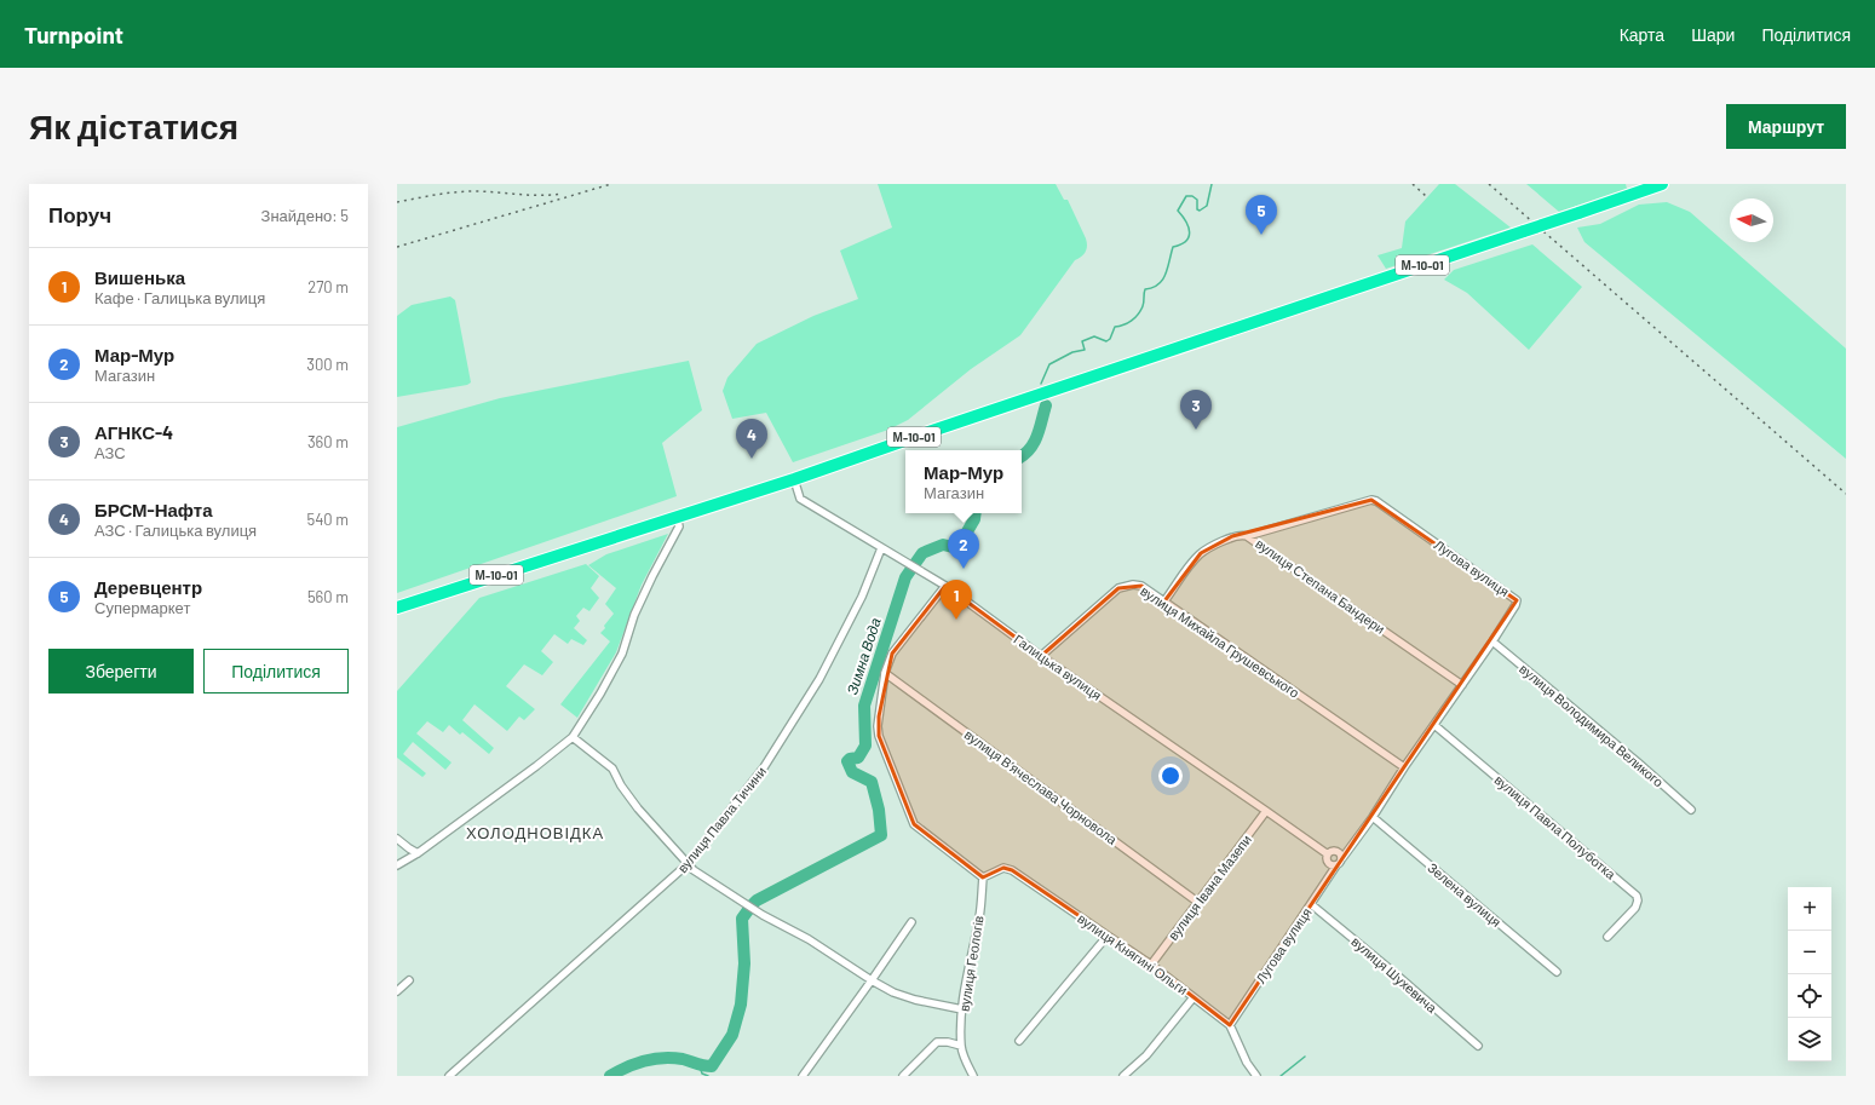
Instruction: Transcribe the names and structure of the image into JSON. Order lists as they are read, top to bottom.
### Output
{
  "streets": {
    "highway": ["М-10-01"],
    "street": [
      "Лугова вулиця",
      "вулиця Степана Бандери",
      "вулиця Михайла Грушевського",
      "Галицька вулиця",
      "вулиця Володимира Великого",
      "вулиця Вʼячеслава Чорновола",
      "вулиця Павла Тичини",
      "вулиця Павла Полуботка",
      "вулиця Івана Мазепи",
      "Зелена вулиця",
      "вулиця Княгині Ольги",
      "вулиця Геологів",
      "вулиця Шухевича"
    ]
  },
  "crossings": [
    ["М-10-01", "Галицька вулиця"],
    ["Лугова вулиця", "вулиця Степана Бандери"],
    ["Лугова вулиця", "вулиця Михайла Грушевського"],
    ["Лугова вулиця", "Галицька вулиця"],
    ["Лугова вулиця", "вулиця Володимира Великого"],
    ["Лугова вулиця", "вулиця Павла Полуботка"],
    ["Лугова вулиця", "Зелена вулиця"],
    ["Лугова вулиця", "вулиця Княгині Ольги"],
    ["Лугова вулиця", "вулиця Шухевича"],
    ["вулиця Степана Бандери", "вулиця Михайла Грушевського"],
    ["вулиця Михайла Грушевського", "Галицька вулиця"],
    ["Галицька вулиця", "вулиця Павла Тичини"],
    ["Галицька вулиця", "вулиця Івана Мазепи"],
    ["вулиця Вʼячеслава Чорновола", "вулиця Івана Мазепи"],
    ["вулиця Івана Мазепи", "вулиця Княгині Ольги"],
    ["вулиця Княгині Ольги", "вулиця Геологів"]
  ],
  "districts": ["ХОЛОДНОВІДКА"],
  "water": ["Зимна Вода"],
  "north": "left",
  "page": {
    "header": "Turnpoint",
    "nav": ["Карта", "Шари", "Поділитися"],
    "buttons": [
      "Маршрут",
      ["Зберегти", "Поділитися"]
    ],
    "title": "Як дістатися",
    "heading": ["Поруч", "Знайдено: 5"],
    "pins": [
      "5",
      "3",
      "4",
      "2",
      "1"
    ],
    "list": [
      {
        "mark": "1",
        "name": "Вишенька",
        "note": "Кафе · Галицька вулиця",
        "value": "270 m"
      },
      {
        "mark": "2",
        "name": "Мар-Мур",
        "note": "Магазин",
        "value": "300 m"
      },
      {
        "mark": "3",
        "name": "АГНКС-4",
        "note": "АЗС",
        "value": "360 m"
      },
      {
        "mark": "4",
        "name": "БРСМ-Нафта",
        "note": "АЗС · Галицька вулиця",
        "value": "540 m"
      },
      {
        "mark": "5",
        "name": "Деревцентр",
        "note": "Супермаркет",
        "value": "560 m"
      }
    ],
    "popup": ["Мар-Мур", "Магазин"],
    "map_buttons": ["+", "−"]
  }
}
